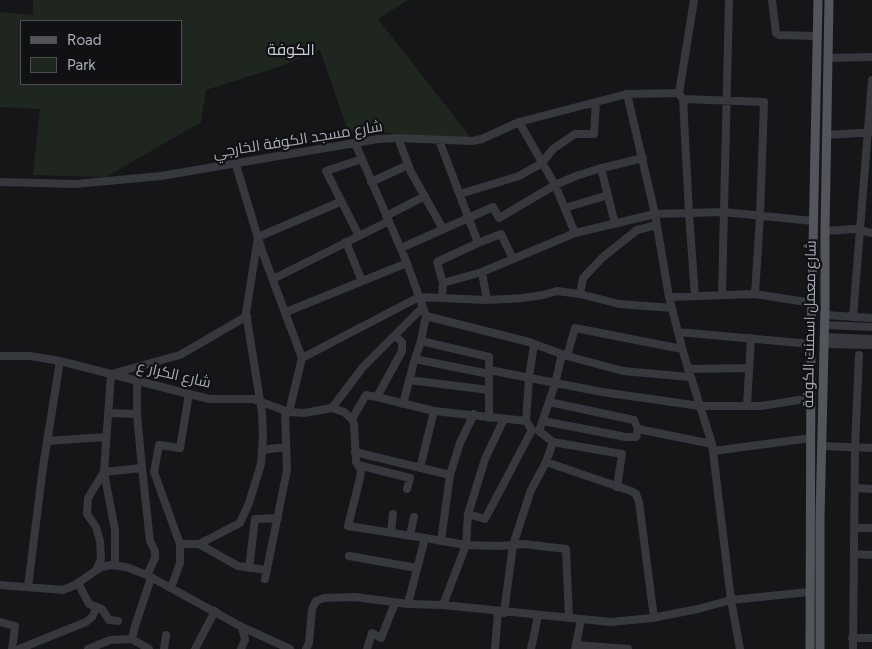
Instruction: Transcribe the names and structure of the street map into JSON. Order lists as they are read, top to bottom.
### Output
{
  "streets": {
    "main road": ["شارع معمل اسمنت الكوفة"],
    "street": ["شارع مسجد الكوفة الخارجي", "شارع الكرار ع"]
  },
  "districts": ["الكوفة"],
  "legend": ["Road", "Park"]
}
